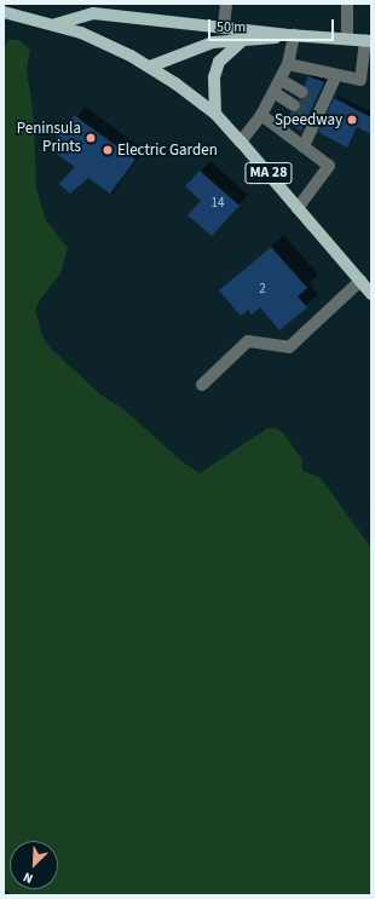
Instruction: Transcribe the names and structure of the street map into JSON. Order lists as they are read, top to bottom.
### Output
{
  "streets": {
    "main road": ["MA 28"]
  },
  "places": ["Speedway", "Peninsula Prints", "Electric Garden"],
  "house_numbers": ["14", "2"],
  "scale_bar": "50 m",
  "north": "bottom left"
}
